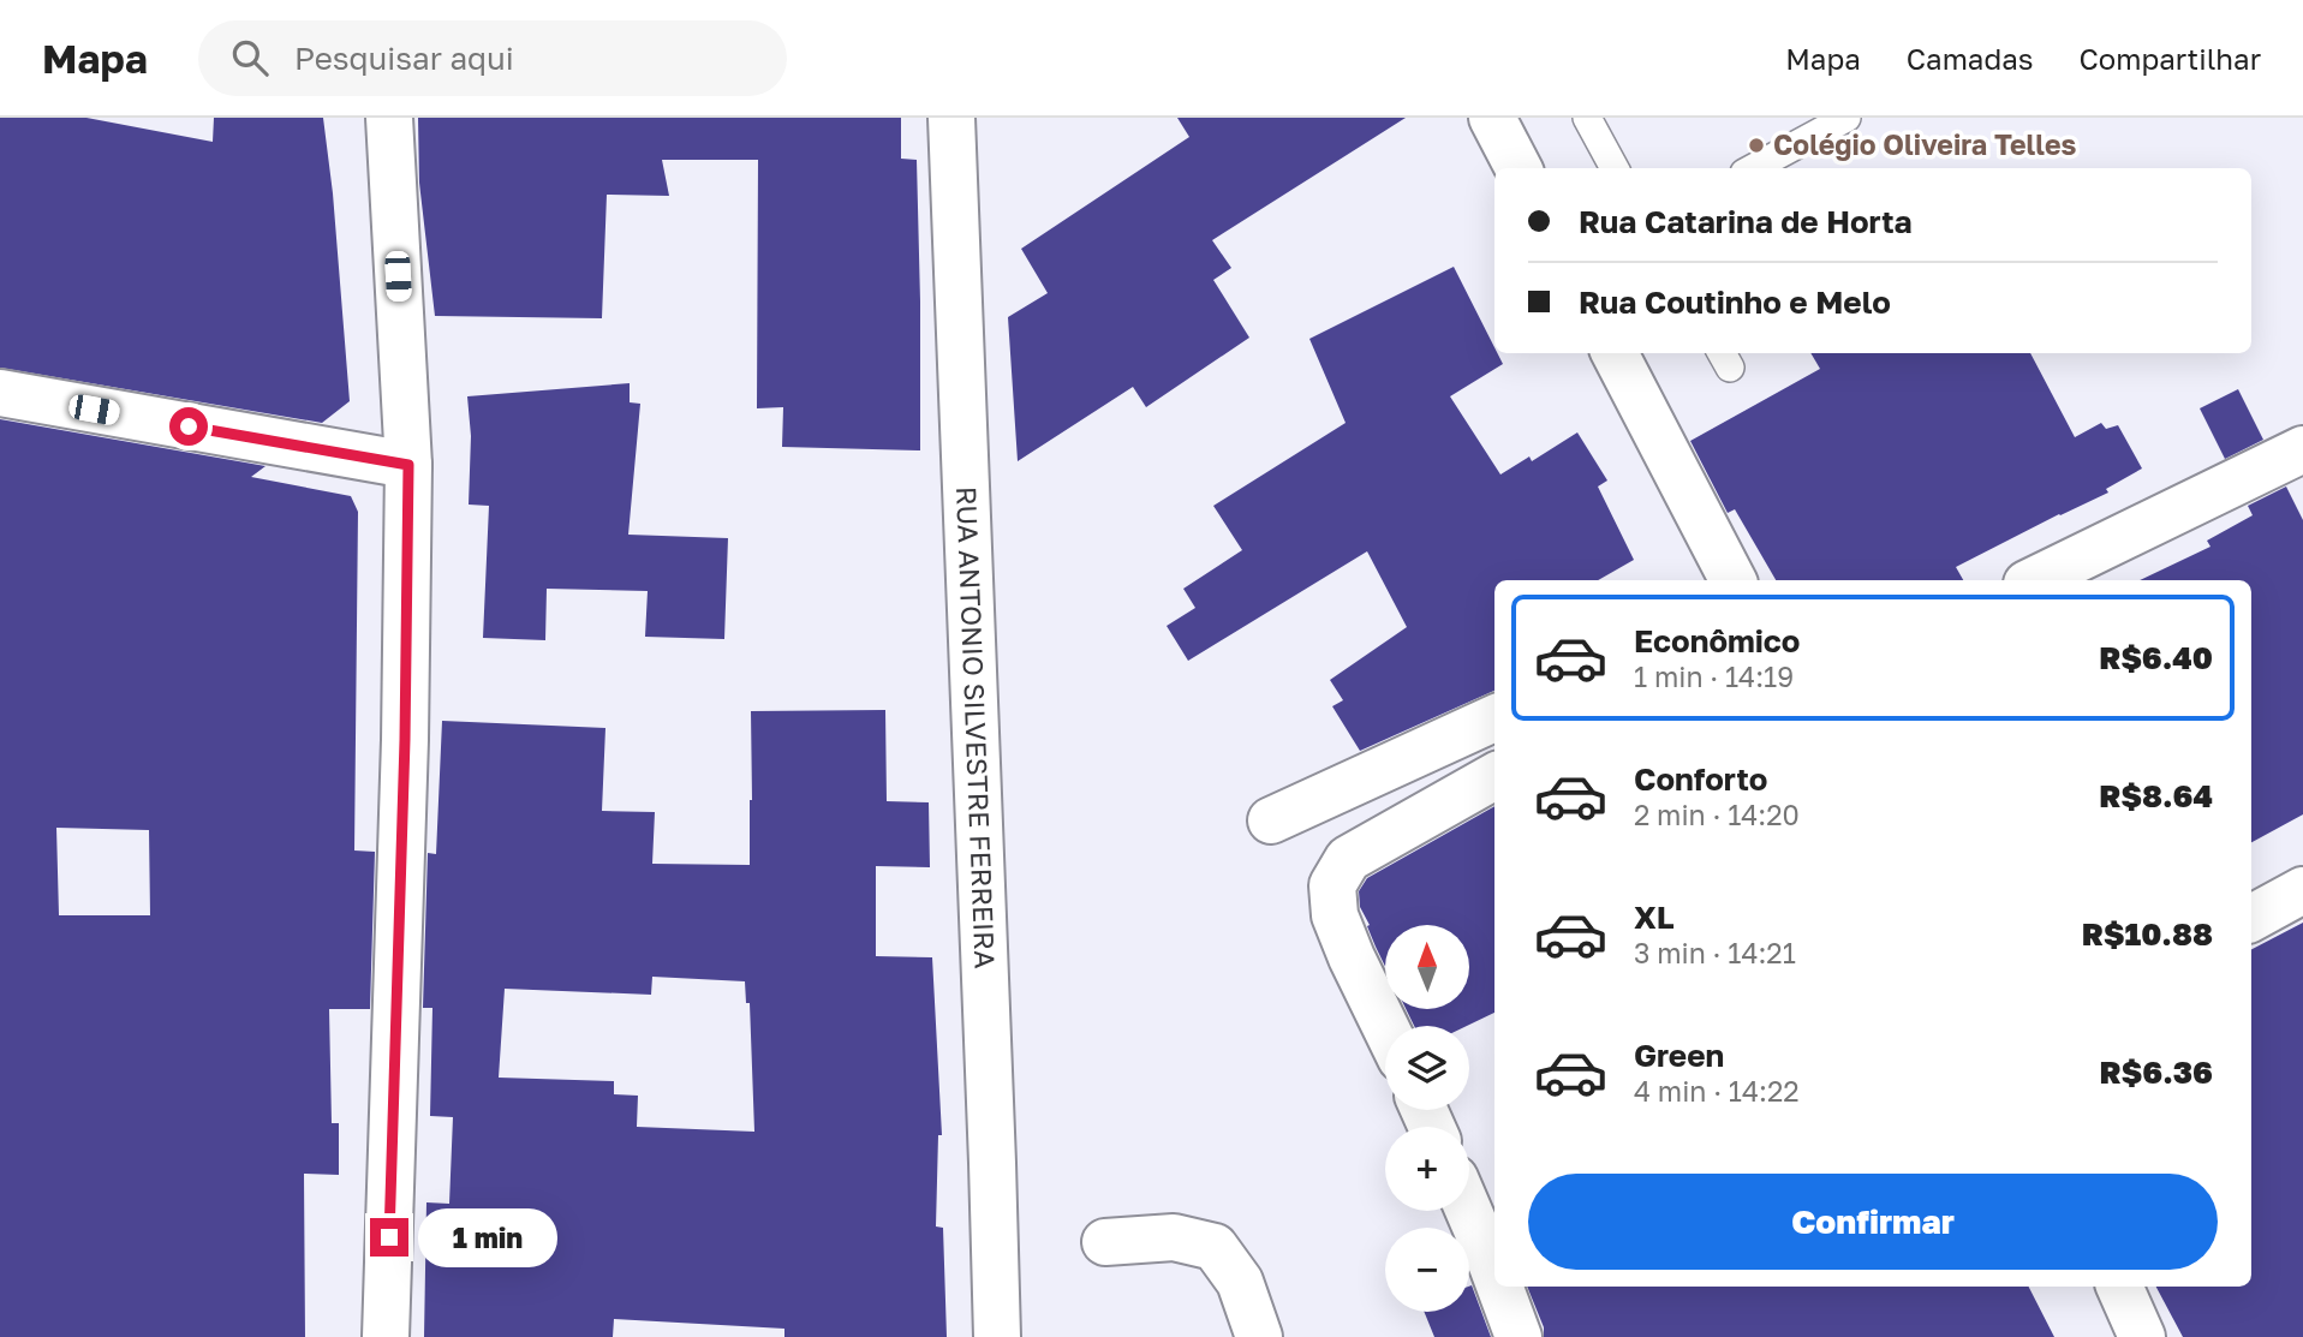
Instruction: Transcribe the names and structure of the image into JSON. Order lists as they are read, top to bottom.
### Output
{
  "streets": {
    "street": ["RUA ANTONIO SILVESTRE FERREIRA"]
  },
  "places": ["Colégio Oliveira Telles"],
  "north": "top",
  "page": {
    "header": "Mapa",
    "search": "Pesquisar aqui",
    "nav": ["Mapa", "Camadas", "Compartilhar"],
    "banner": ["Rua Catarina de Horta", "Rua Coutinho e Melo"],
    "list": [
      {
        "name": "Econômico",
        "note": "1 min · 14:19",
        "value": "R$6.40"
      },
      {
        "name": "Conforto",
        "note": "2 min · 14:20",
        "value": "R$8.64"
      },
      {
        "name": "XL",
        "note": "3 min · 14:21",
        "value": "R$10.88"
      },
      {
        "name": "Green",
        "note": "4 min · 14:22",
        "value": "R$6.36"
      }
    ],
    "map_buttons": ["+", "−"],
    "buttons": "Confirmar",
    "bubble": "1 min"
  }
}
